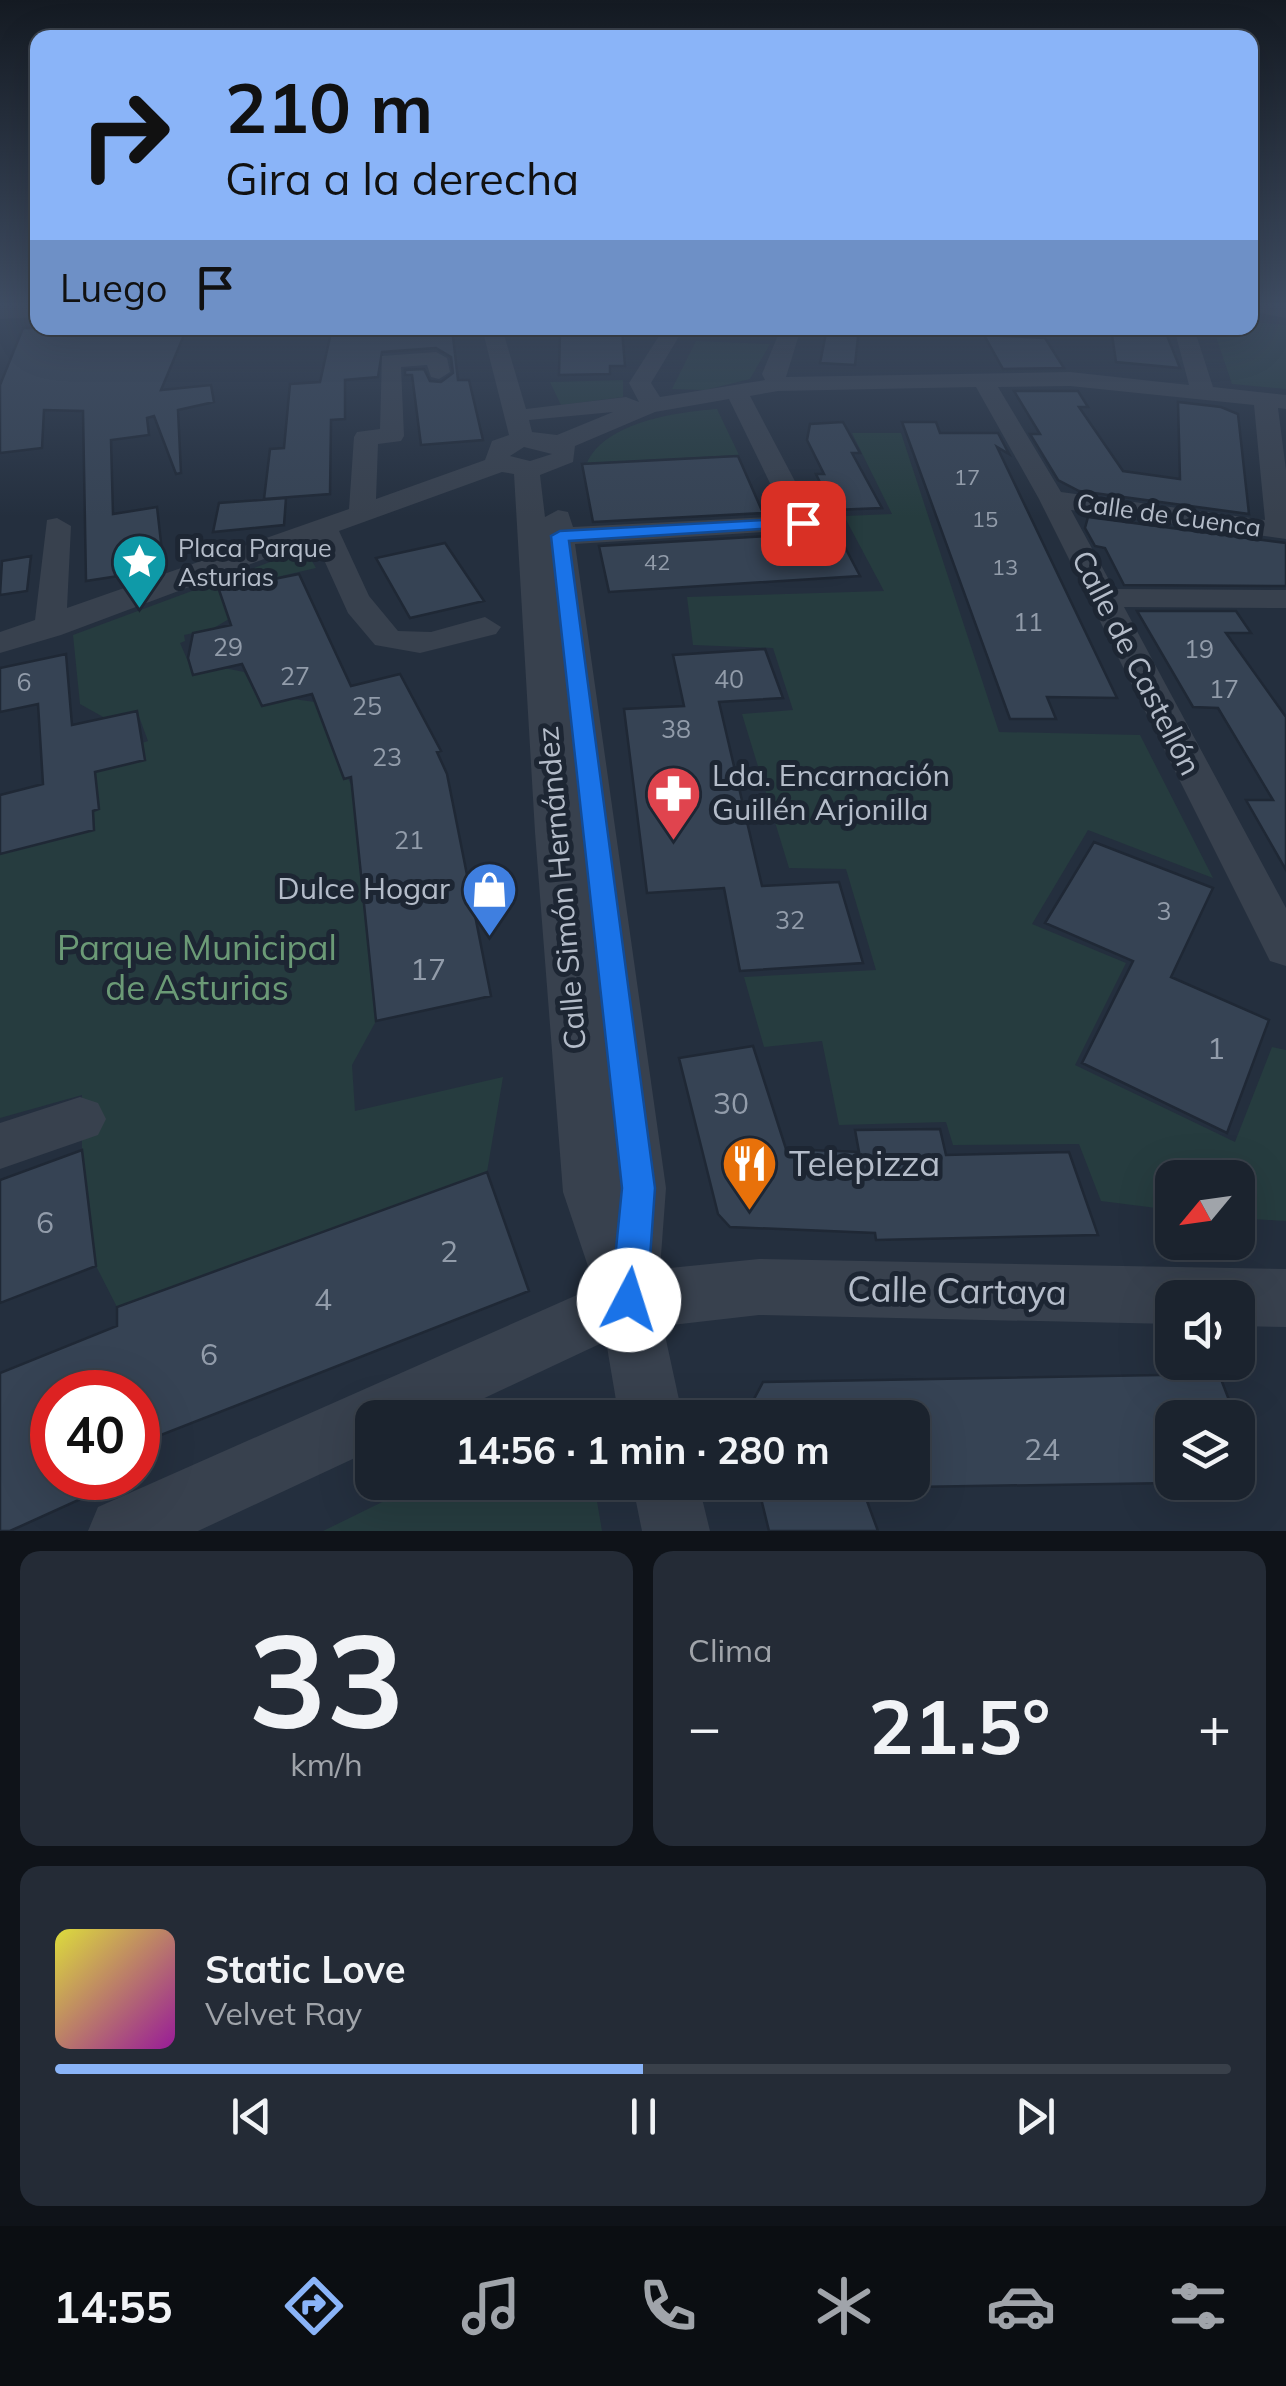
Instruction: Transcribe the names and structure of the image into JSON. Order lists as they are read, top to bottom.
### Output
{
  "streets": {
    "street": [
      "Calle de Cuenca",
      "Calle de Castellón",
      "Calle Simón Hernández",
      "Calle Cartaya"
    ]
  },
  "crossings": [
    ["Calle de Cuenca", "Calle de Castellón"],
    ["Calle Simón Hernández", "Calle Cartaya"]
  ],
  "parks": ["Parque Municipal de Asturias"],
  "places": {
    "place": ["Placa Parque Asturias"],
    "pharmacy": ["Lda. Encarnación Guillén Arjonilla"],
    "shop": ["Dulce Hogar"],
    "restaurant": ["Telepizza"]
  },
  "house_numbers": [
    "17",
    "15",
    "42",
    "13",
    "11",
    "29",
    "19",
    "27",
    "40",
    "6",
    "17",
    "25",
    "38",
    "23",
    "21",
    "3",
    "32",
    "17",
    "1",
    "30",
    "6",
    "2",
    "4",
    "6",
    "24"
  ],
  "north": "bottom left",
  "page": {
    "turn": ["210 m", "Gira a la derecha"],
    "then": "Luego",
    "limit": "40",
    "trip": "14:56 · 1 min · 280 m",
    "tile": [
      ["33", "km/h"],
      "Clima"
    ],
    "heat": ["−", "21.5°", "+"],
    "song": ["Static Love", "Velvet Ray"],
    "tabs": "14:55"
  }
}
